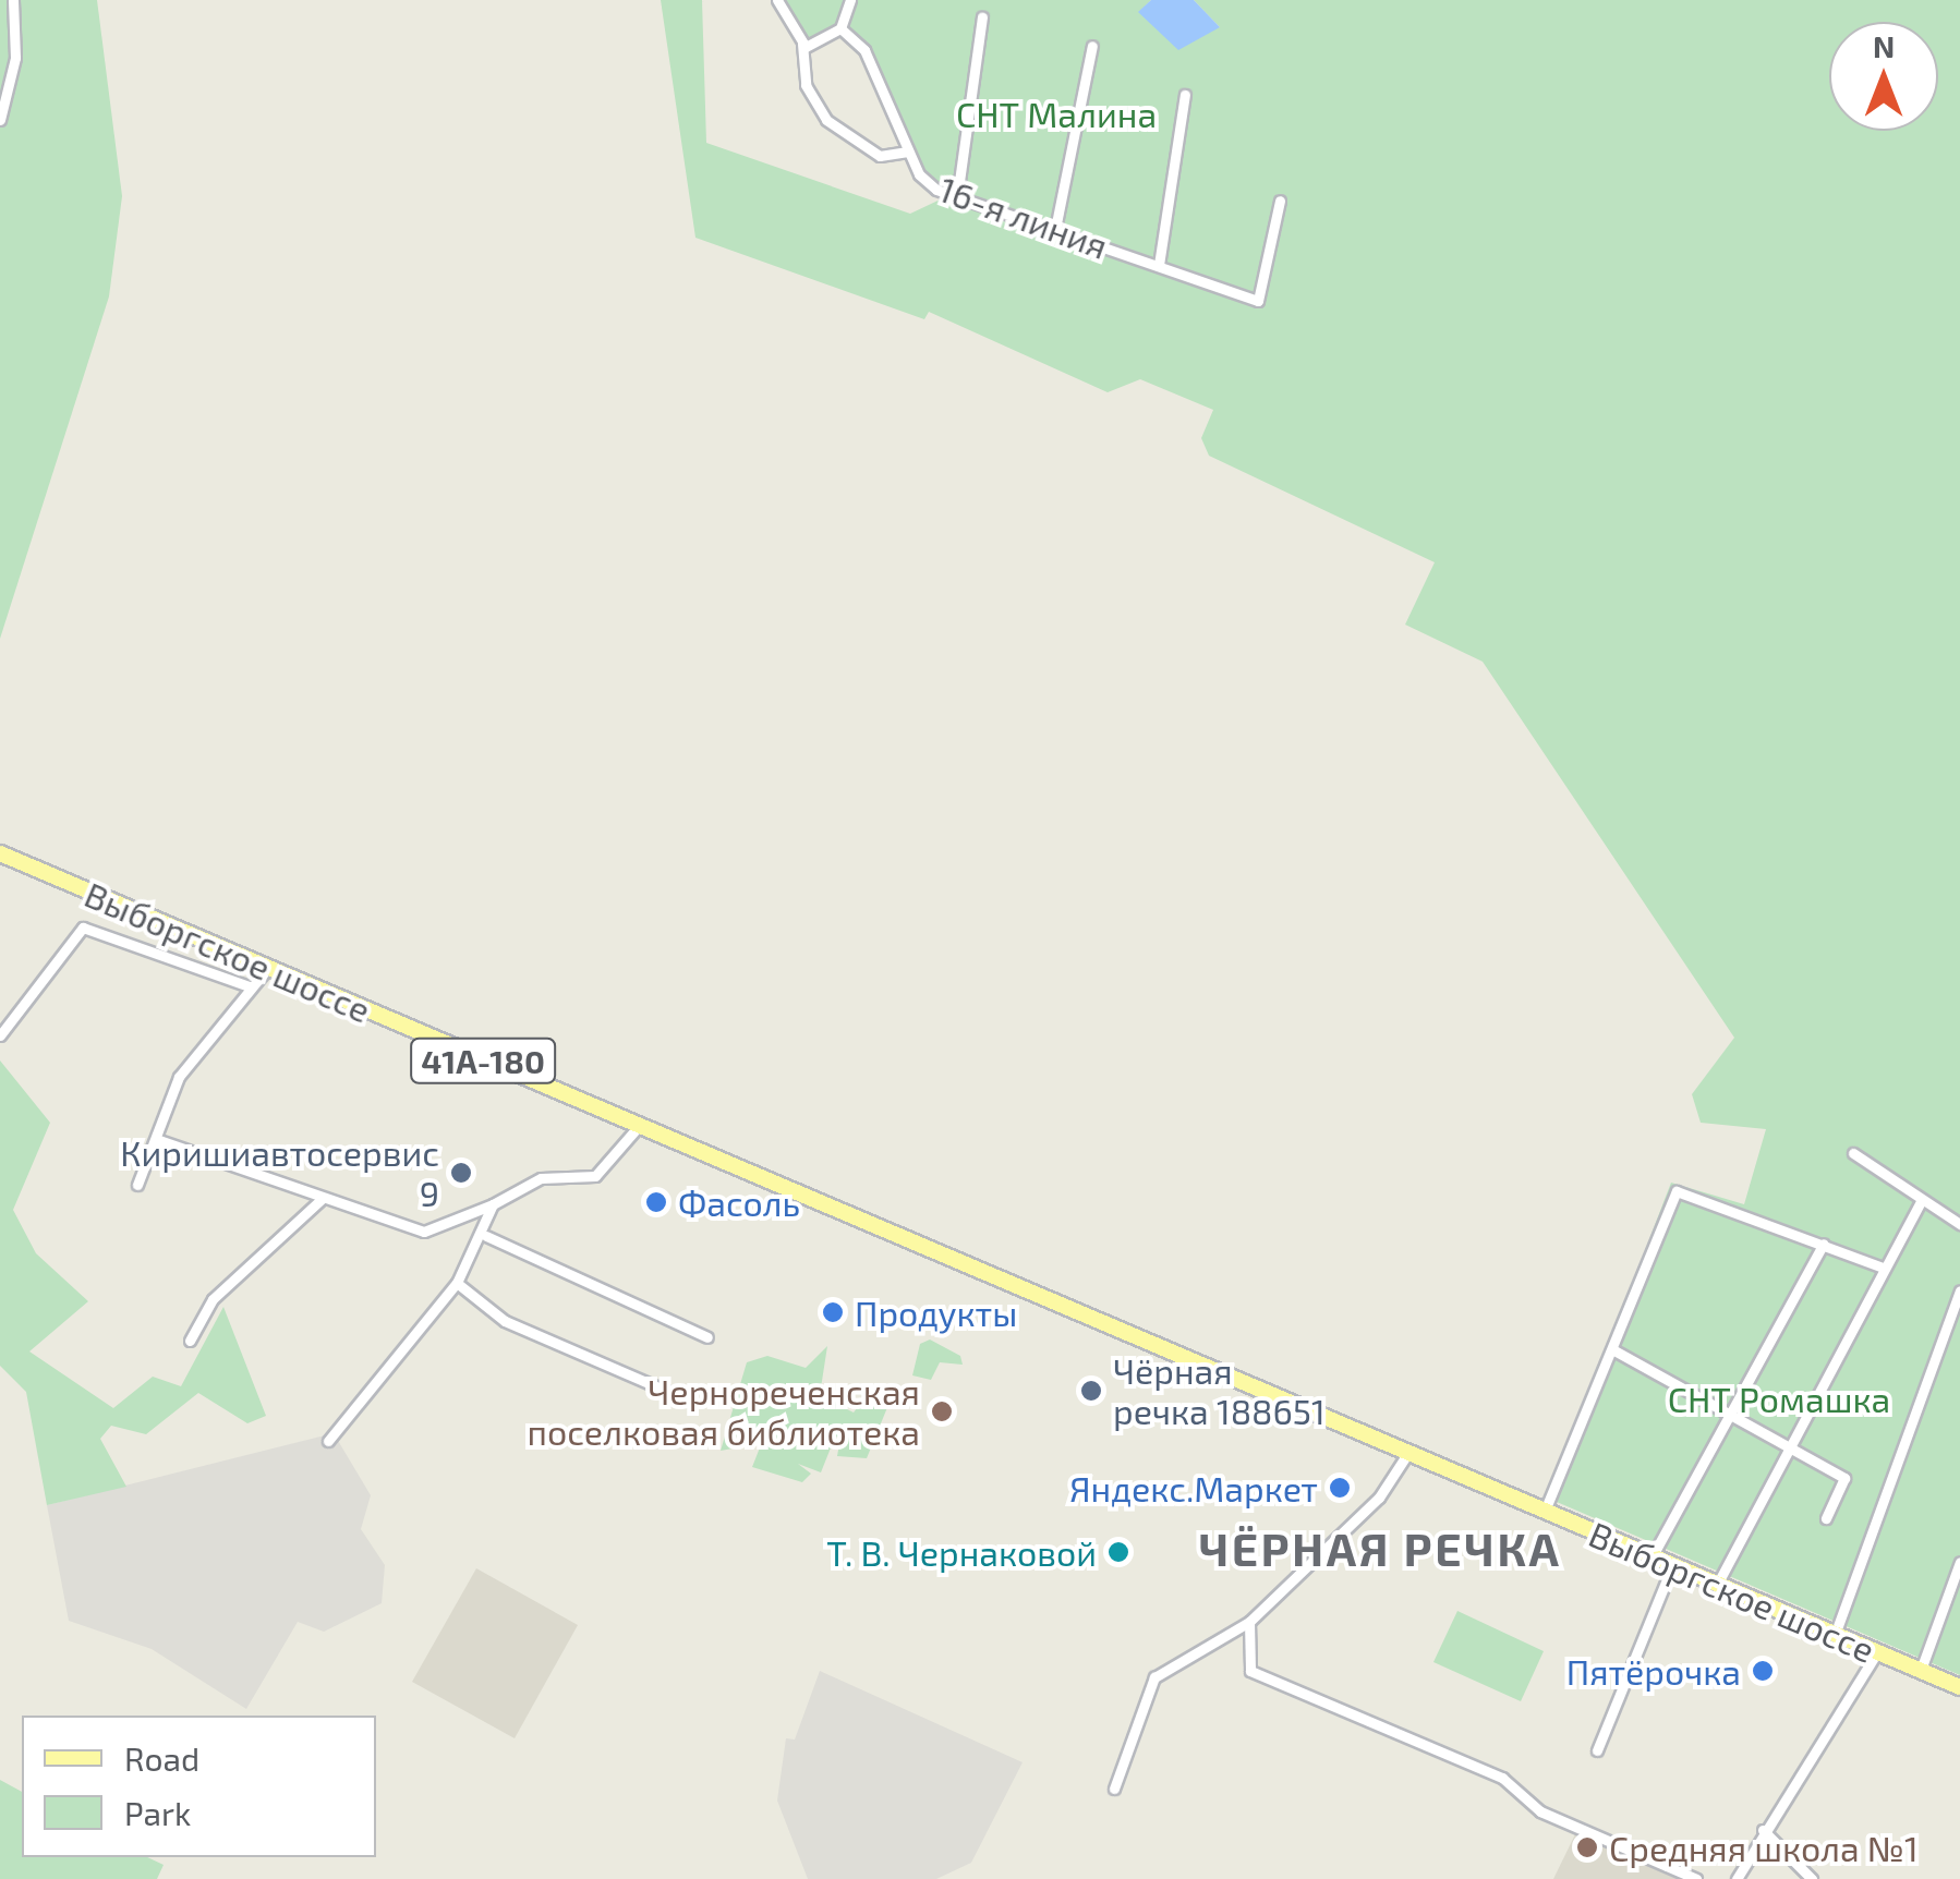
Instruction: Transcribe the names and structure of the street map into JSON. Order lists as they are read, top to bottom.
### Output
{
  "streets": {
    "main road": ["Выборгское шоссе", "41А-180"],
    "street": ["16-я линия"]
  },
  "districts": ["ЧЁРНАЯ РЕЧКА"],
  "parks": ["СНТ Малина", "СНТ Ромашка"],
  "places": [
    "Киришиавтосервис 9",
    "Фасоль",
    "Продукты",
    "Чёрная речка 188651",
    "Чернореченская поселковая библиотека",
    "Яндекс.Маркет",
    "Т. В. Чернаковой",
    "Пятёрочка",
    "Средняя школа №1"
  ],
  "legend": ["Road", "Park"],
  "north": "top"
}
